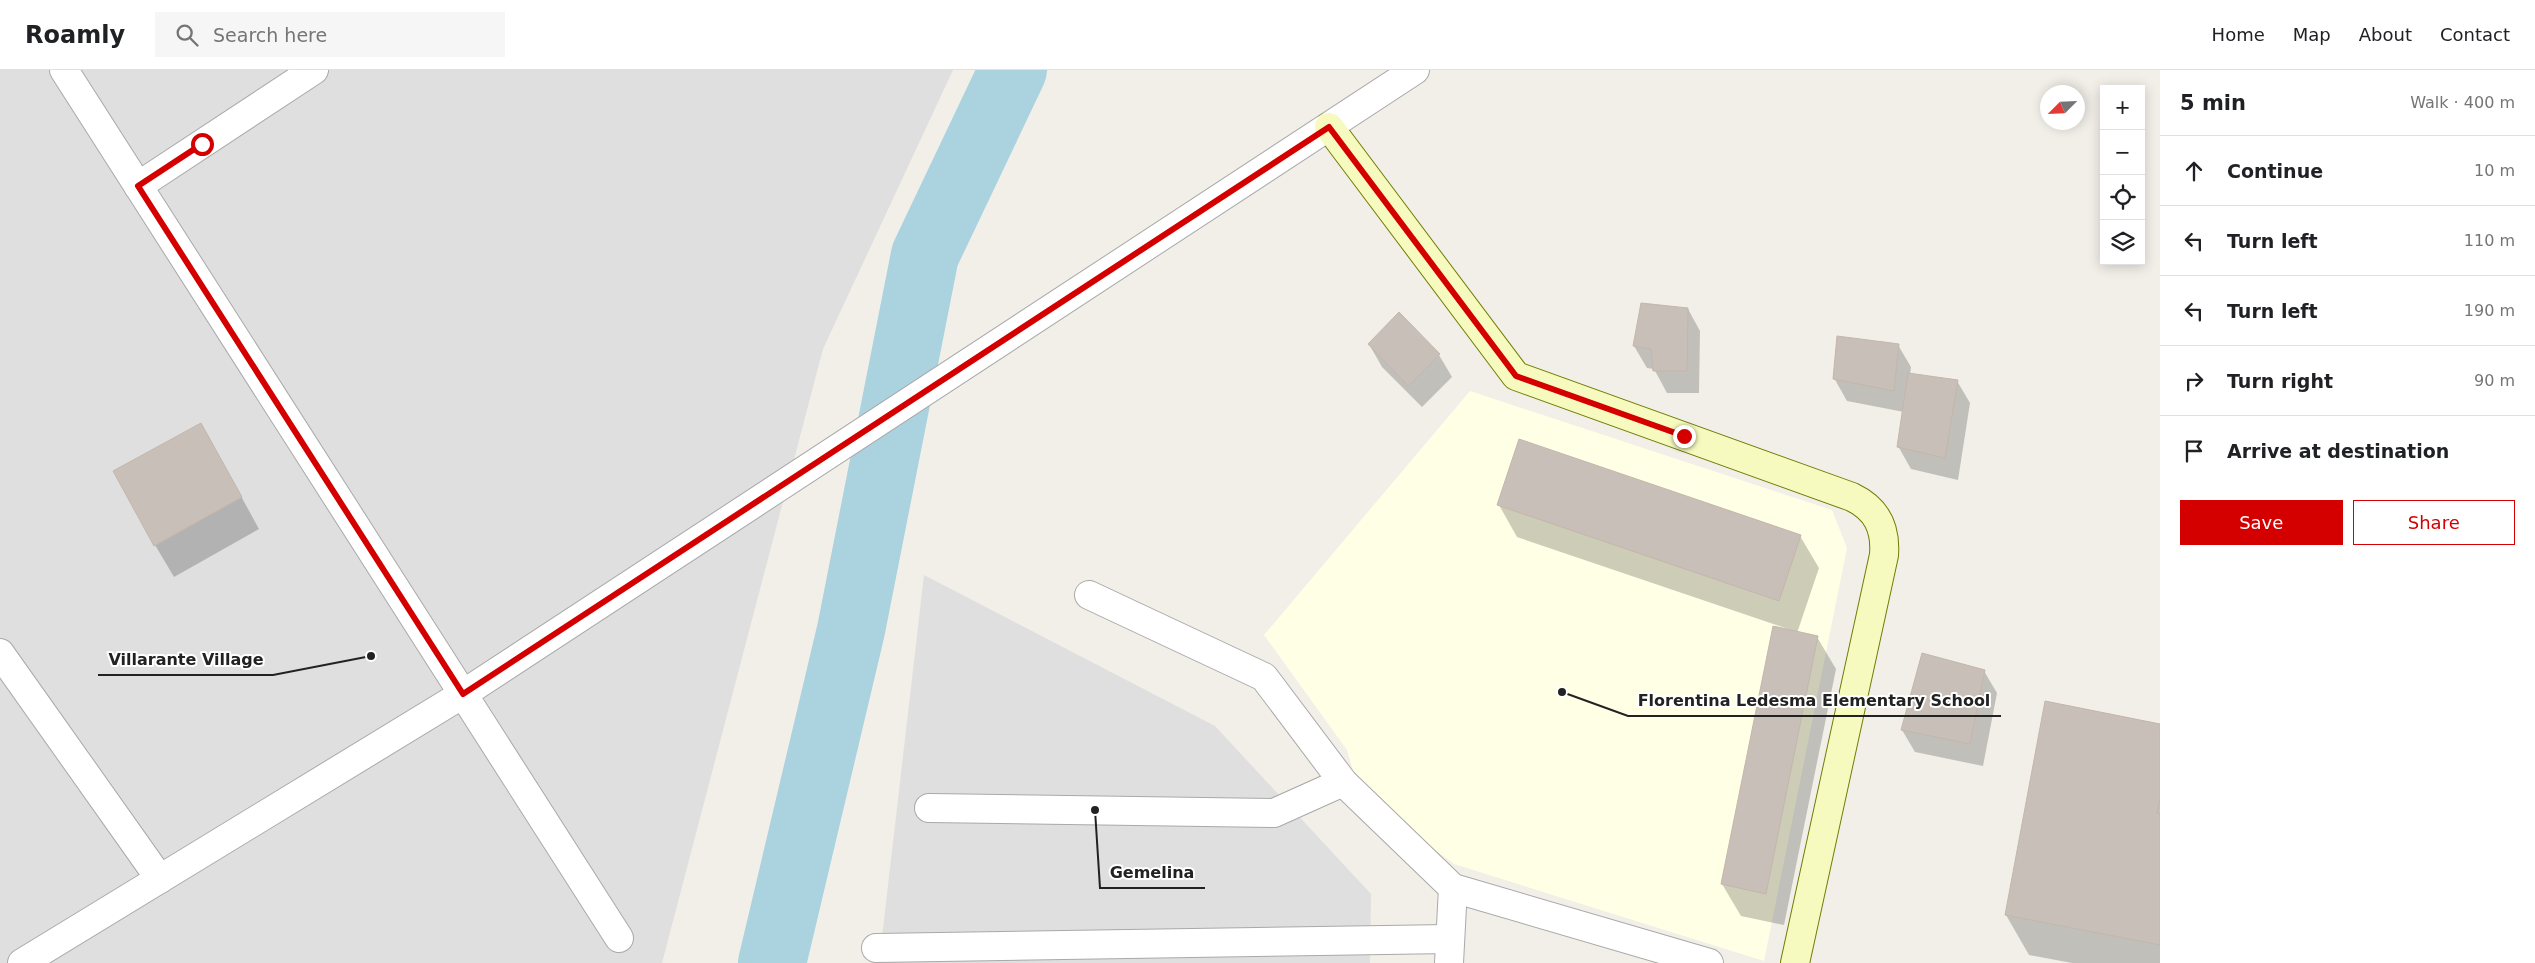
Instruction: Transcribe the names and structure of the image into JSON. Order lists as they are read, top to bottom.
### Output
{
  "places": ["Villarante Village", "Florentina Ledesma Elementary School", "Gemelina"],
  "north": "bottom left",
  "page": {
    "header": "Roamly",
    "search": "Search here",
    "nav": [
      "Home",
      "Map",
      "About",
      "Contact"
    ],
    "heading": ["5 min", "Walk · 400 m"],
    "map_buttons": ["+", "−"],
    "list": [
      ["Continue", "10 m"],
      ["Turn left", "110 m"],
      ["Turn left", "190 m"],
      ["Turn right", "90 m"],
      "Arrive at destination"
    ],
    "buttons": ["Save", "Share"]
  }
}
